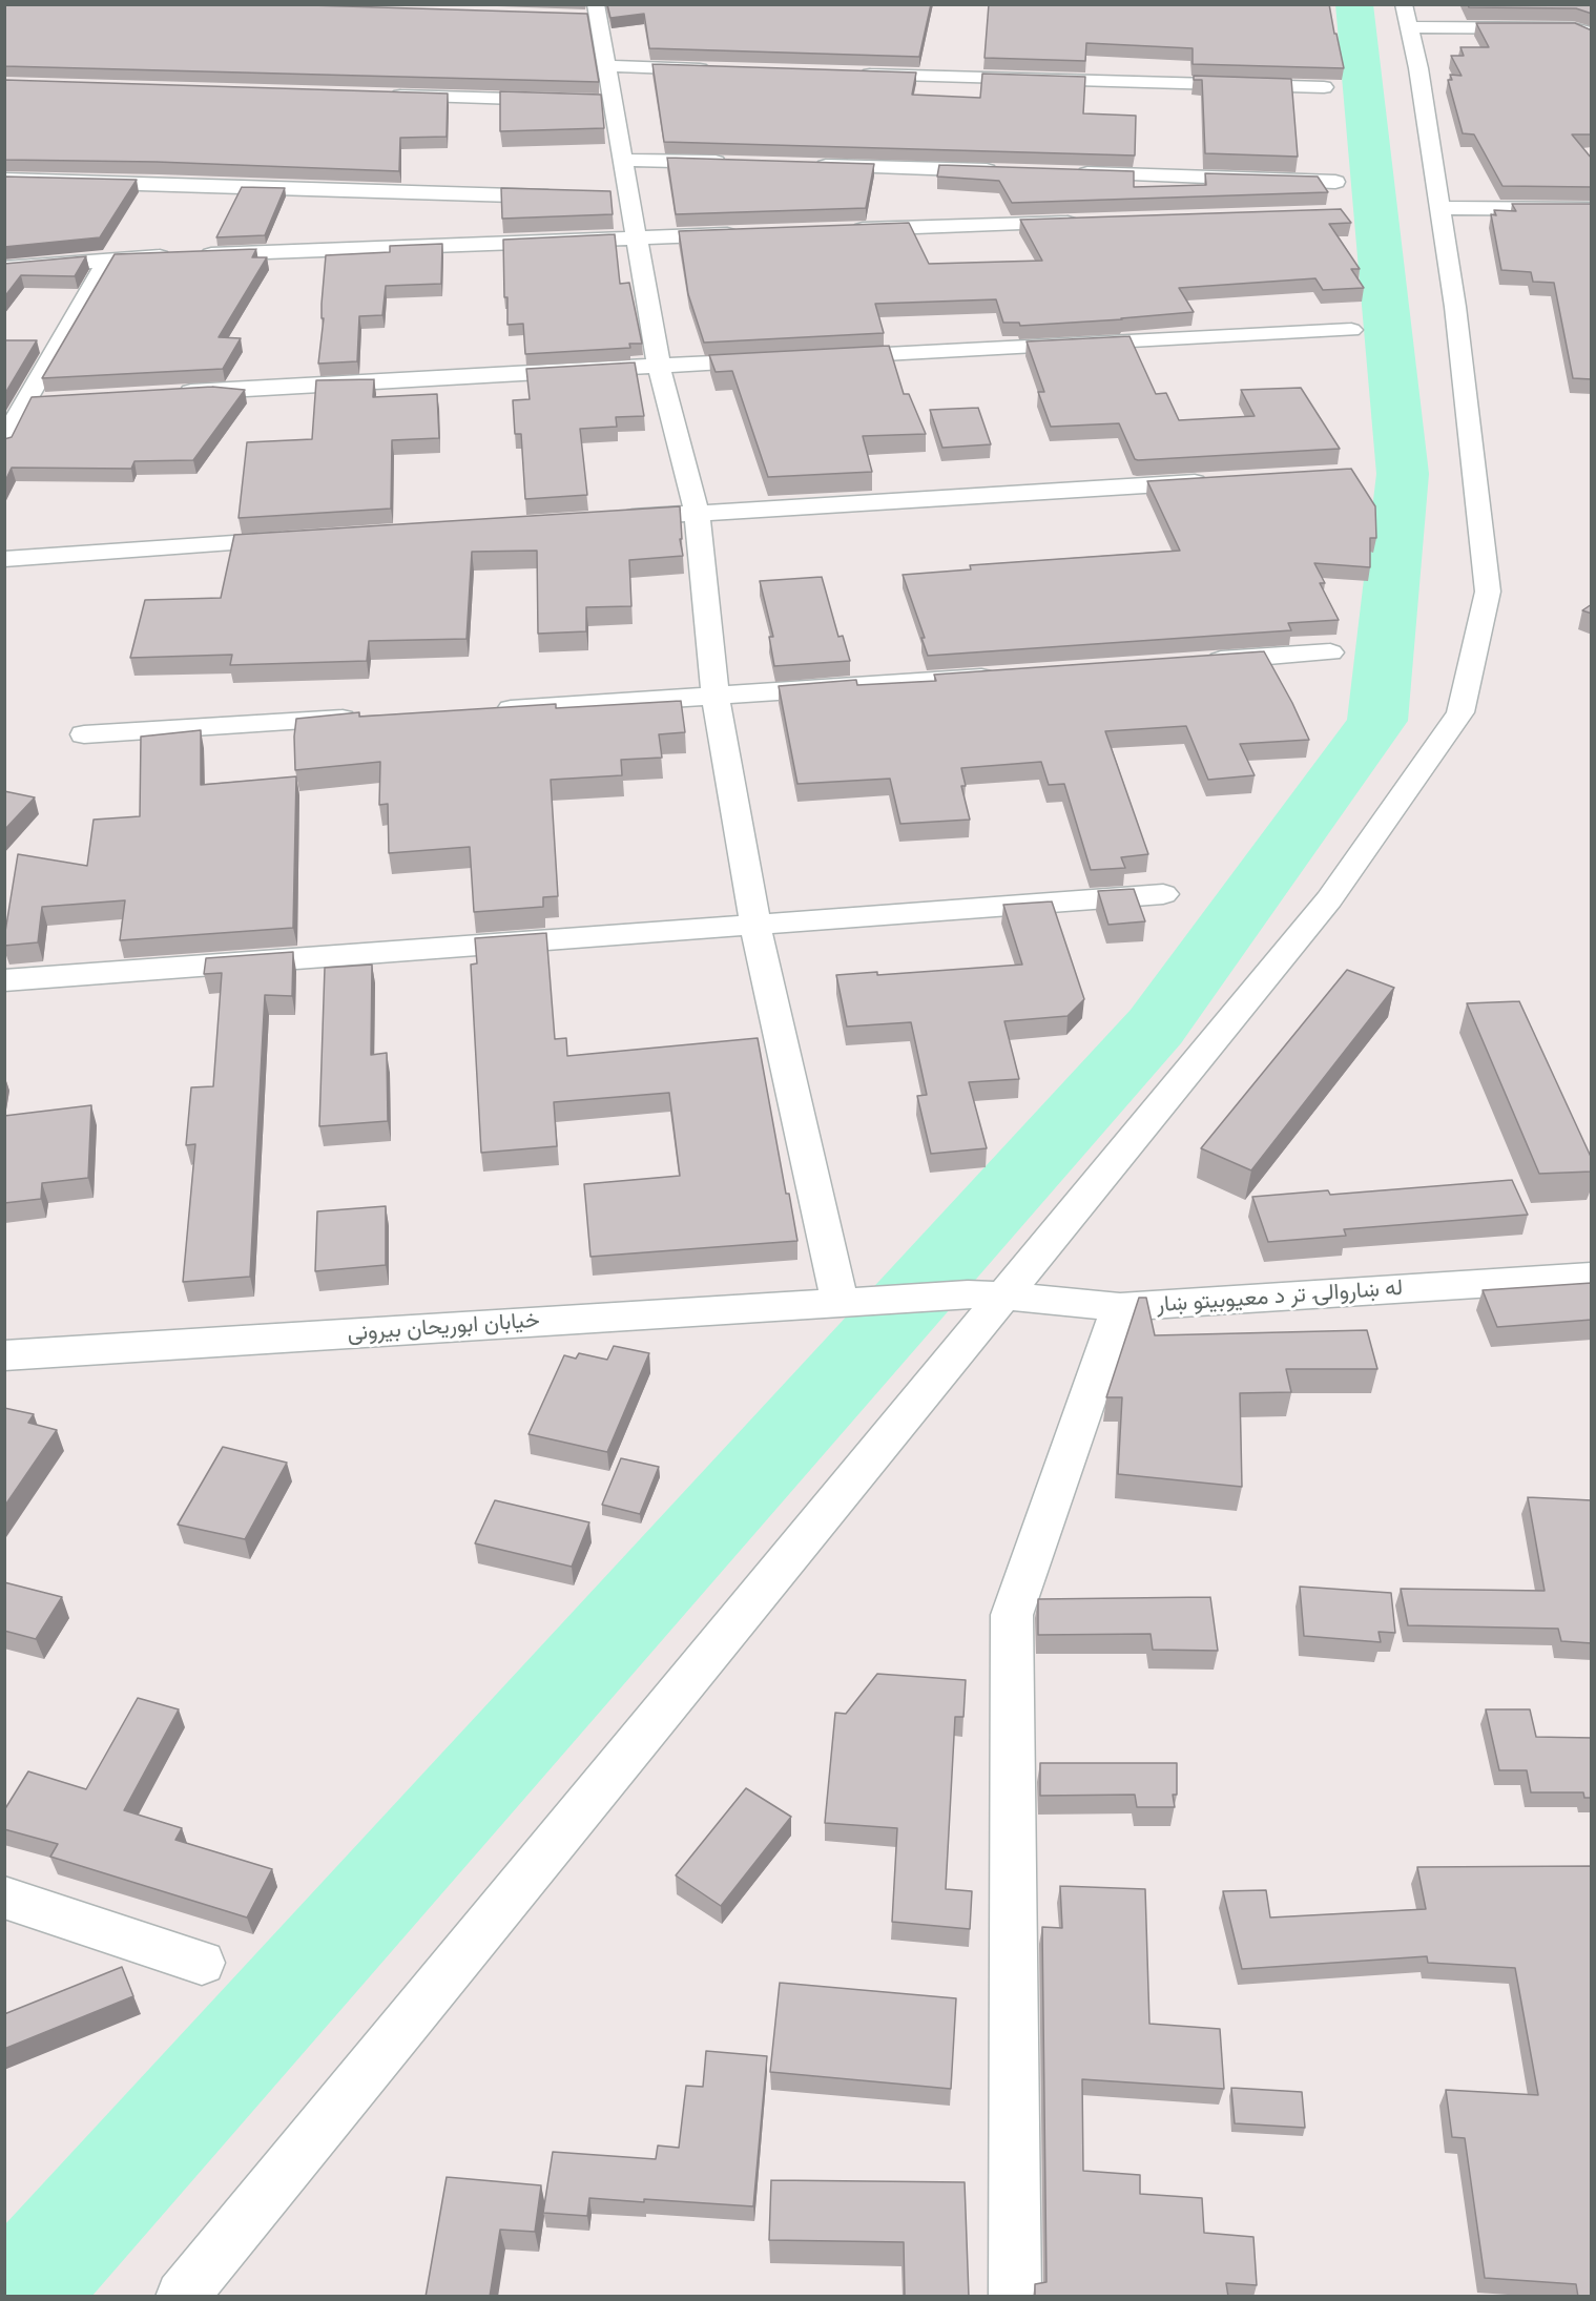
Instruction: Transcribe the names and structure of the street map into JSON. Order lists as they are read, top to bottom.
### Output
{
  "streets": {
    "street": ["له ښاروالۍ تر د معیوبیتو ښار", "خیابان ابوریحان بیرونی"]
  },
  "crossings": [
    ["له ښاروالۍ تر د معیوبیتو ښار", "خیابان ابوریحان بیرونی"]
  ]
}
